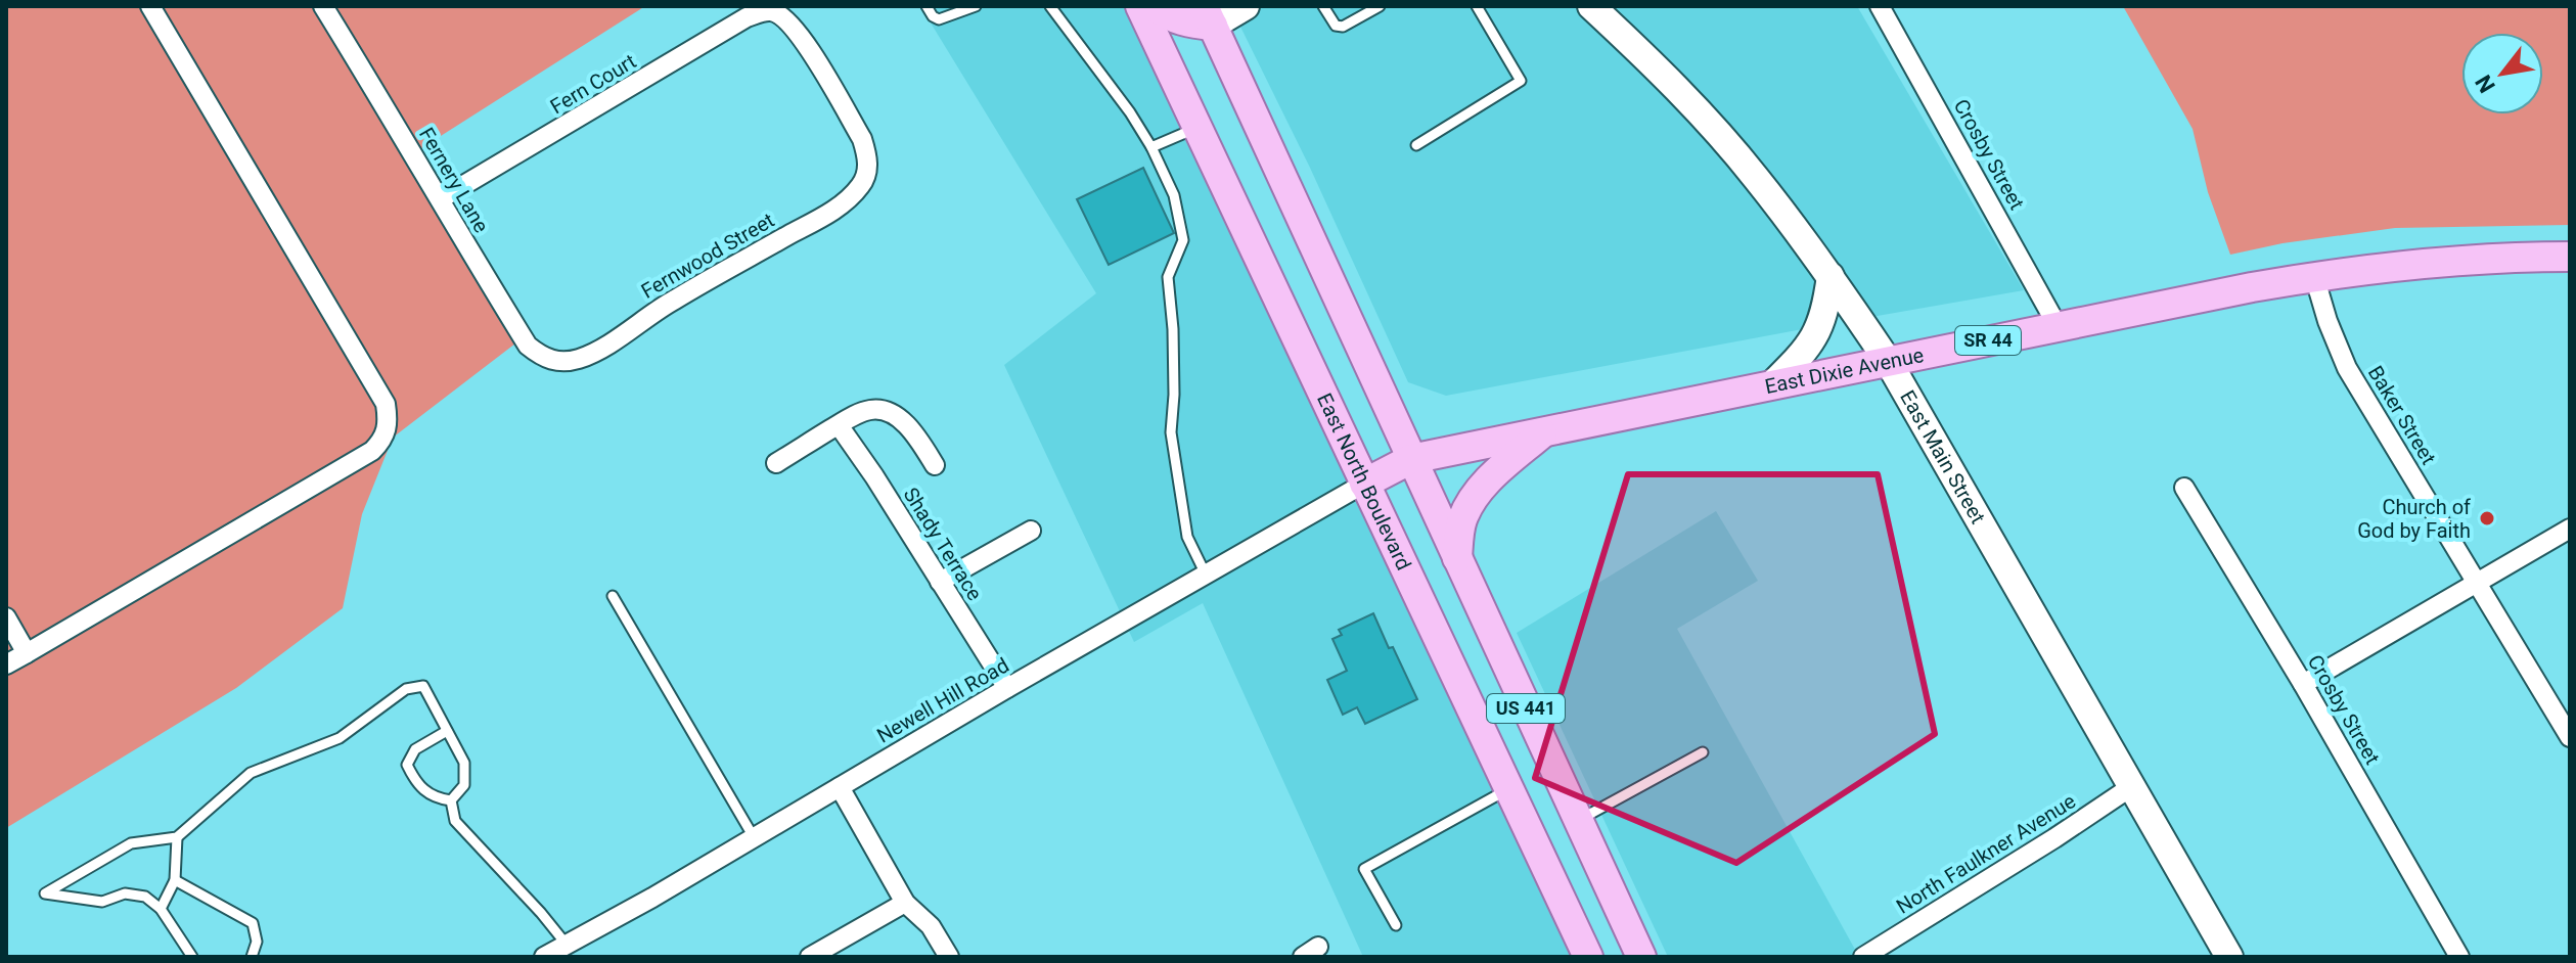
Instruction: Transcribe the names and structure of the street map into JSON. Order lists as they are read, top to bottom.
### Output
{
  "streets": {
    "main road": [
      "SR 44",
      "East Dixie Avenue",
      "East Main Street",
      "East North Boulevard",
      "US 441"
    ],
    "street": [
      "Fern Court",
      "Crosby Street",
      "Fernery Lane",
      "Fernwood Street",
      "Baker Street",
      "Shady Terrace",
      "Newell Hill Road",
      "North Faulkner Avenue"
    ]
  },
  "crossings": [
    ["Fern Court", "Fernery Lane"],
    ["Fern Court", "Fernwood Street"],
    ["Crosby Street", "East Dixie Avenue"],
    ["Fernery Lane", "Fernwood Street"],
    ["SR 44", "East Dixie Avenue"],
    ["SR 44", "East North Boulevard"],
    ["SR 44", "Newell Hill Road"],
    ["SR 44", "US 441"],
    ["East Dixie Avenue", "Baker Street"],
    ["East Dixie Avenue", "East Main Street"],
    ["East Dixie Avenue", "US 441"],
    ["East Main Street", "North Faulkner Avenue"],
    ["East North Boulevard", "Newell Hill Road"],
    ["Shady Terrace", "Newell Hill Road"]
  ],
  "places": ["Church of God by Faith"],
  "north": "bottom left"
}
